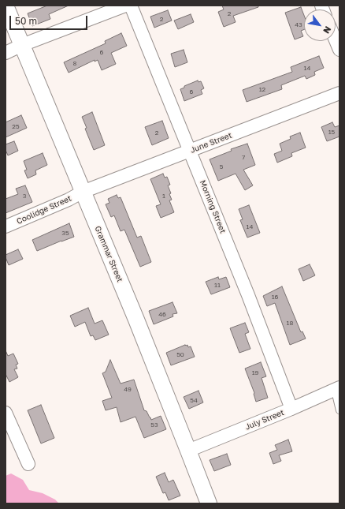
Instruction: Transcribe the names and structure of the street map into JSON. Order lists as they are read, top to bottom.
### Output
{
  "streets": {
    "street": [
      "June Street",
      "Morning Street",
      "Coolidge Street",
      "Grammar Street",
      "July Street"
    ]
  },
  "crossings": [
    ["June Street", "Morning Street"],
    ["June Street", "Coolidge Street"],
    ["June Street", "Grammar Street"],
    ["Morning Street", "July Street"],
    ["Coolidge Street", "Grammar Street"],
    ["Grammar Street", "July Street"]
  ],
  "house_numbers": [
    "2",
    "2",
    "43",
    "6",
    "8",
    "14",
    "12",
    "6",
    "25",
    "15",
    "2",
    "7",
    "5",
    "3",
    "1",
    "14",
    "35",
    "11",
    "16",
    "46",
    "18",
    "50",
    "19",
    "49",
    "54",
    "53"
  ],
  "scale_bar": "50 m",
  "north": "bottom right"
}
